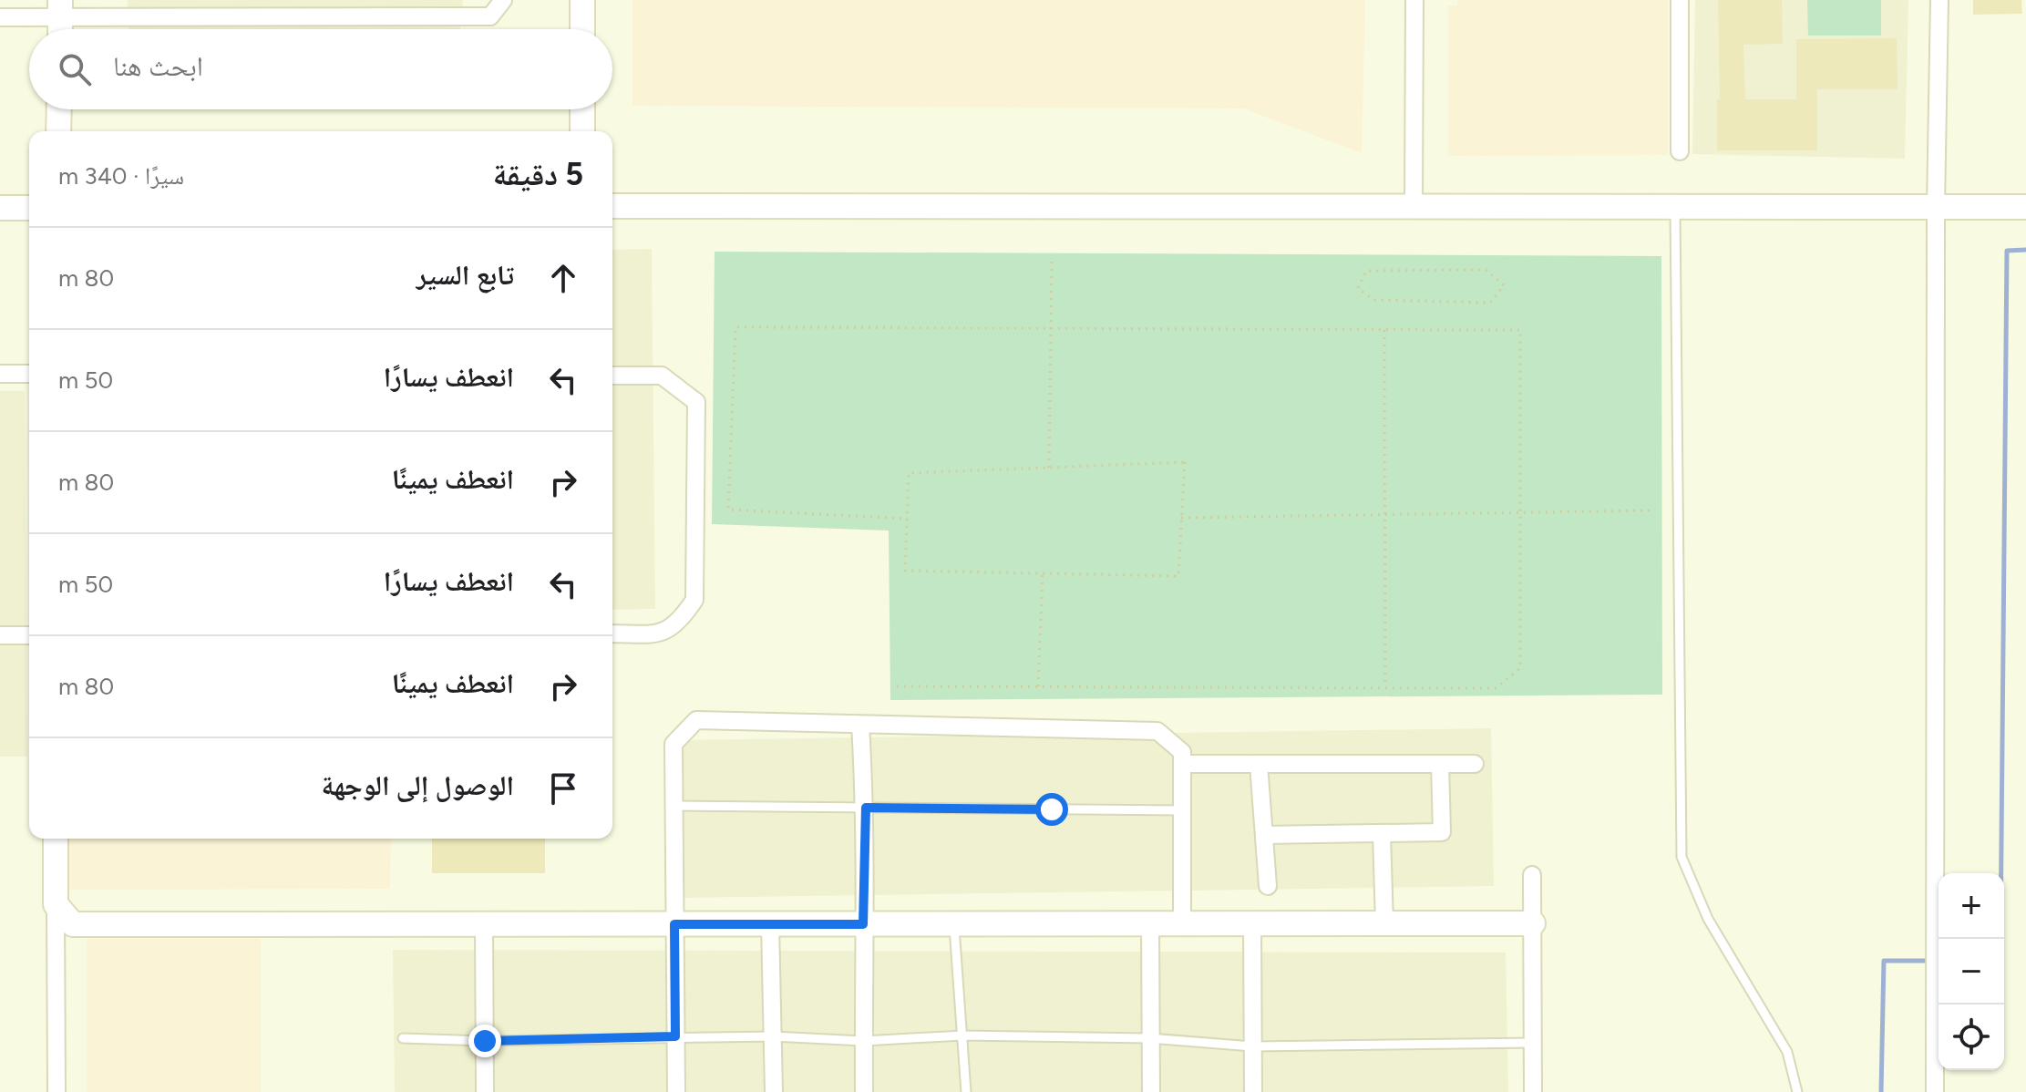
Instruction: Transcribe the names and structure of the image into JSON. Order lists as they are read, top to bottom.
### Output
{
  "page": {
    "search": "ابحث هنا",
    "heading": ["5 دقيقة", "سيرًا · 340 m"],
    "list": [
      ["تابع السير", "80 m"],
      ["انعطف يسارًا", "50 m"],
      ["انعطف يمينًا", "80 m"],
      ["انعطف يسارًا", "50 m"],
      ["انعطف يمينًا", "80 m"],
      "الوصول إلى الوجهة"
    ],
    "map_buttons": ["+", "−"]
  }
}
